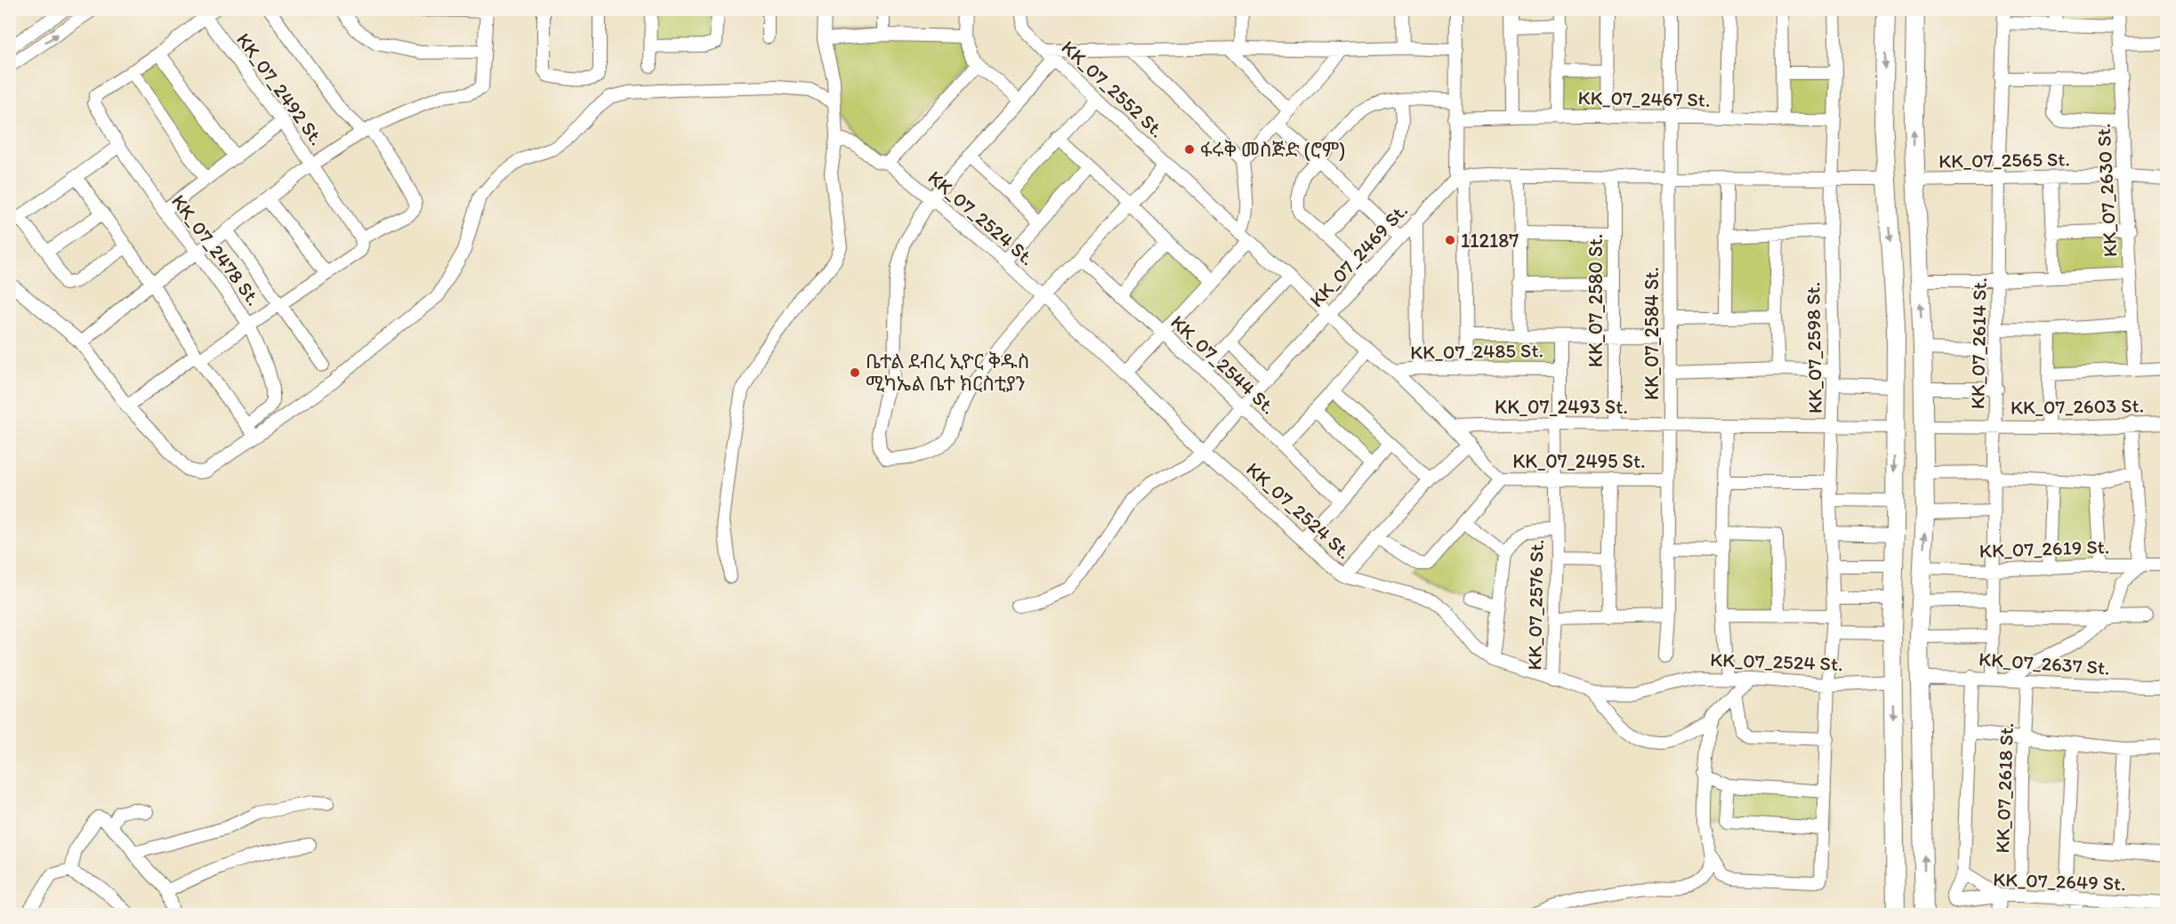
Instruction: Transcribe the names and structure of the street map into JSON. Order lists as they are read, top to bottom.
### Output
{
  "streets": {
    "street": [
      "KK_07_2492 St.",
      "KK_07_2552 St.",
      "KK_07_2467 St.",
      "KK_07_2565 St.",
      "KK_07_2630 St.",
      "KK_07_2524 St.",
      "KK_07_2478 St.",
      "KK_07_2469 St.",
      "KK_07_2580 St.",
      "KK_07_2584 St.",
      "KK_07_2614 St.",
      "KK_07_2598 St.",
      "KK_07_2485 St.",
      "KK_07_2544 St.",
      "KK_07_2493 St.",
      "KK_07_2603 St.",
      "KK_07_2495 St.",
      "KK_07_2619 St.",
      "KK_07_2576 St.",
      "KK_07_2637 St.",
      "KK_07_2618 St.",
      "KK_07_2649 St."
    ]
  },
  "crossings": [
    ["KK_07_2552 St.", "KK_07_2469 St."],
    ["KK_07_2552 St.", "KK_07_2485 St."],
    ["KK_07_2552 St.", "KK_07_2493 St."],
    ["KK_07_2552 St.", "KK_07_2495 St."],
    ["KK_07_2467 St.", "KK_07_2584 St."],
    ["KK_07_2467 St.", "KK_07_2598 St."],
    ["KK_07_2565 St.", "KK_07_2630 St."],
    ["KK_07_2565 St.", "KK_07_2614 St."],
    ["KK_07_2524 St.", "KK_07_2469 St."],
    ["KK_07_2524 St.", "KK_07_2598 St."],
    ["KK_07_2524 St.", "KK_07_2576 St."],
    ["KK_07_2469 St.", "KK_07_2544 St."],
    ["KK_07_2580 St.", "KK_07_2493 St."],
    ["KK_07_2584 St.", "KK_07_2493 St."],
    ["KK_07_2584 St.", "KK_07_2495 St."],
    ["KK_07_2614 St.", "KK_07_2603 St."],
    ["KK_07_2614 St.", "KK_07_2619 St."],
    ["KK_07_2614 St.", "KK_07_2637 St."],
    ["KK_07_2598 St.", "KK_07_2493 St."],
    ["KK_07_2485 St.", "KK_07_2576 St."],
    ["KK_07_2493 St.", "KK_07_2576 St."],
    ["KK_07_2495 St.", "KK_07_2576 St."],
    ["KK_07_2637 St.", "KK_07_2618 St."],
    ["KK_07_2618 St.", "KK_07_2649 St."]
  ],
  "places": ["ፋሩቅ መስጅድ (ሮም)", "112187", "ቤተል ደብረ ኢዮር ቅዱስ ሚካኤል ቤተ ክርስቲያን"]
}
